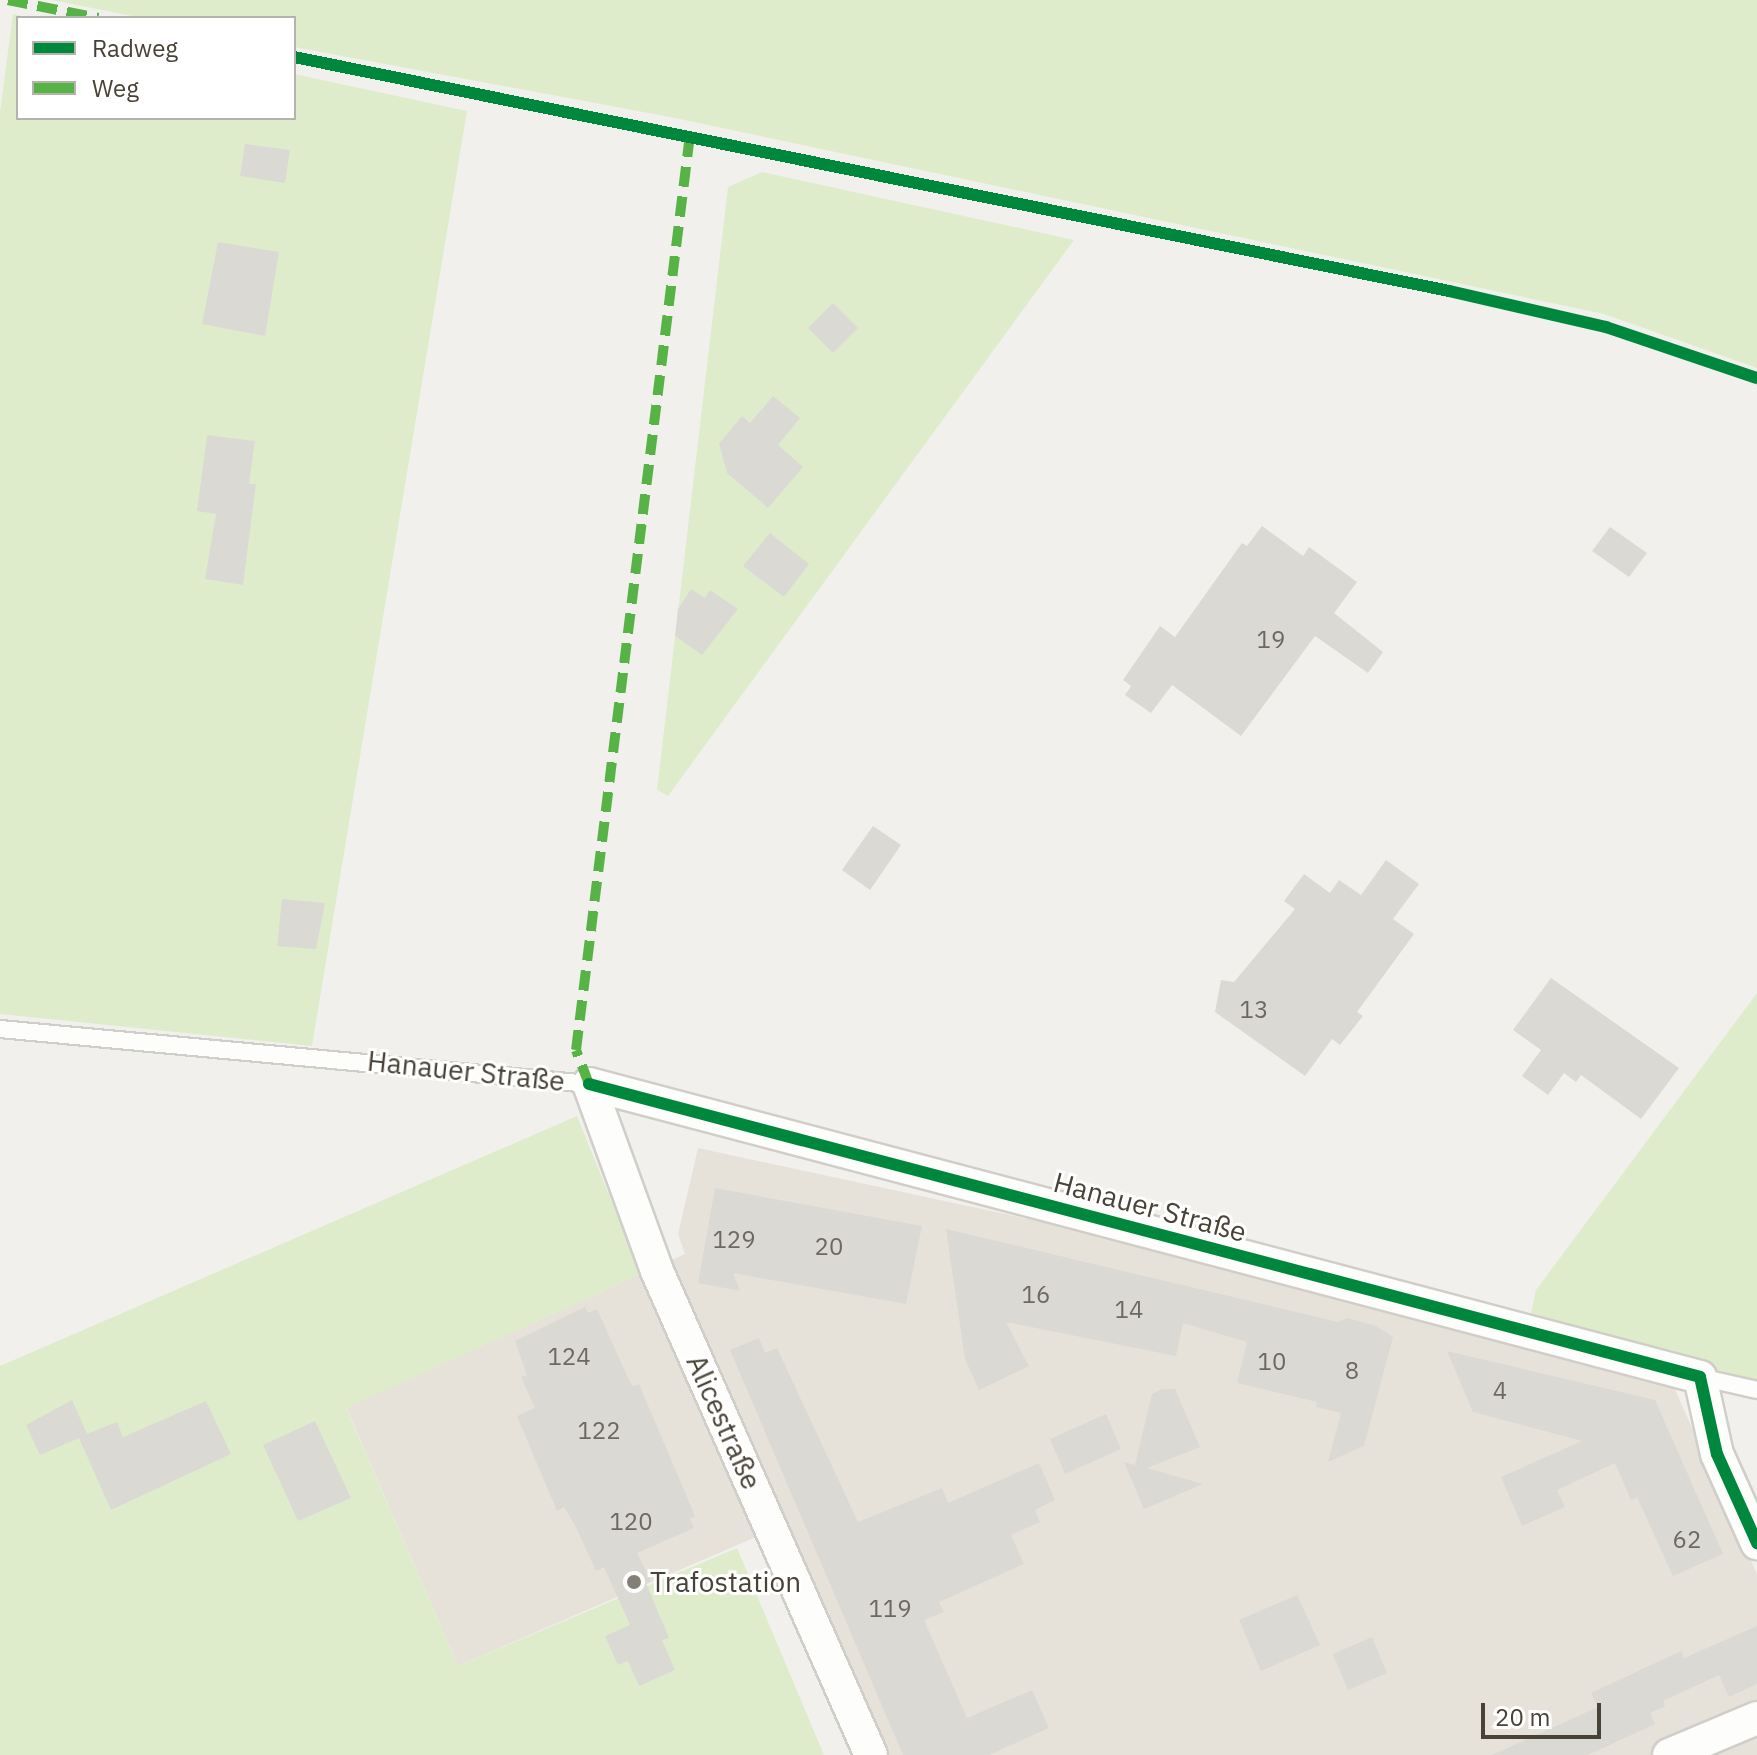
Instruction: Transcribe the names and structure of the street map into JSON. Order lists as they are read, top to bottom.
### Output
{
  "streets": {
    "street": ["Hanauer Straße", "Alicestraße"]
  },
  "crossings": [
    ["Hanauer Straße", "Alicestraße"]
  ],
  "places": ["Trafostation"],
  "house_numbers": [
    "19",
    "13",
    "129",
    "20",
    "16",
    "14",
    "124",
    "10",
    "8",
    "4",
    "122",
    "120",
    "62",
    "119"
  ],
  "legend": ["Radweg", "Weg"],
  "scale_bar": "20 m"
}
